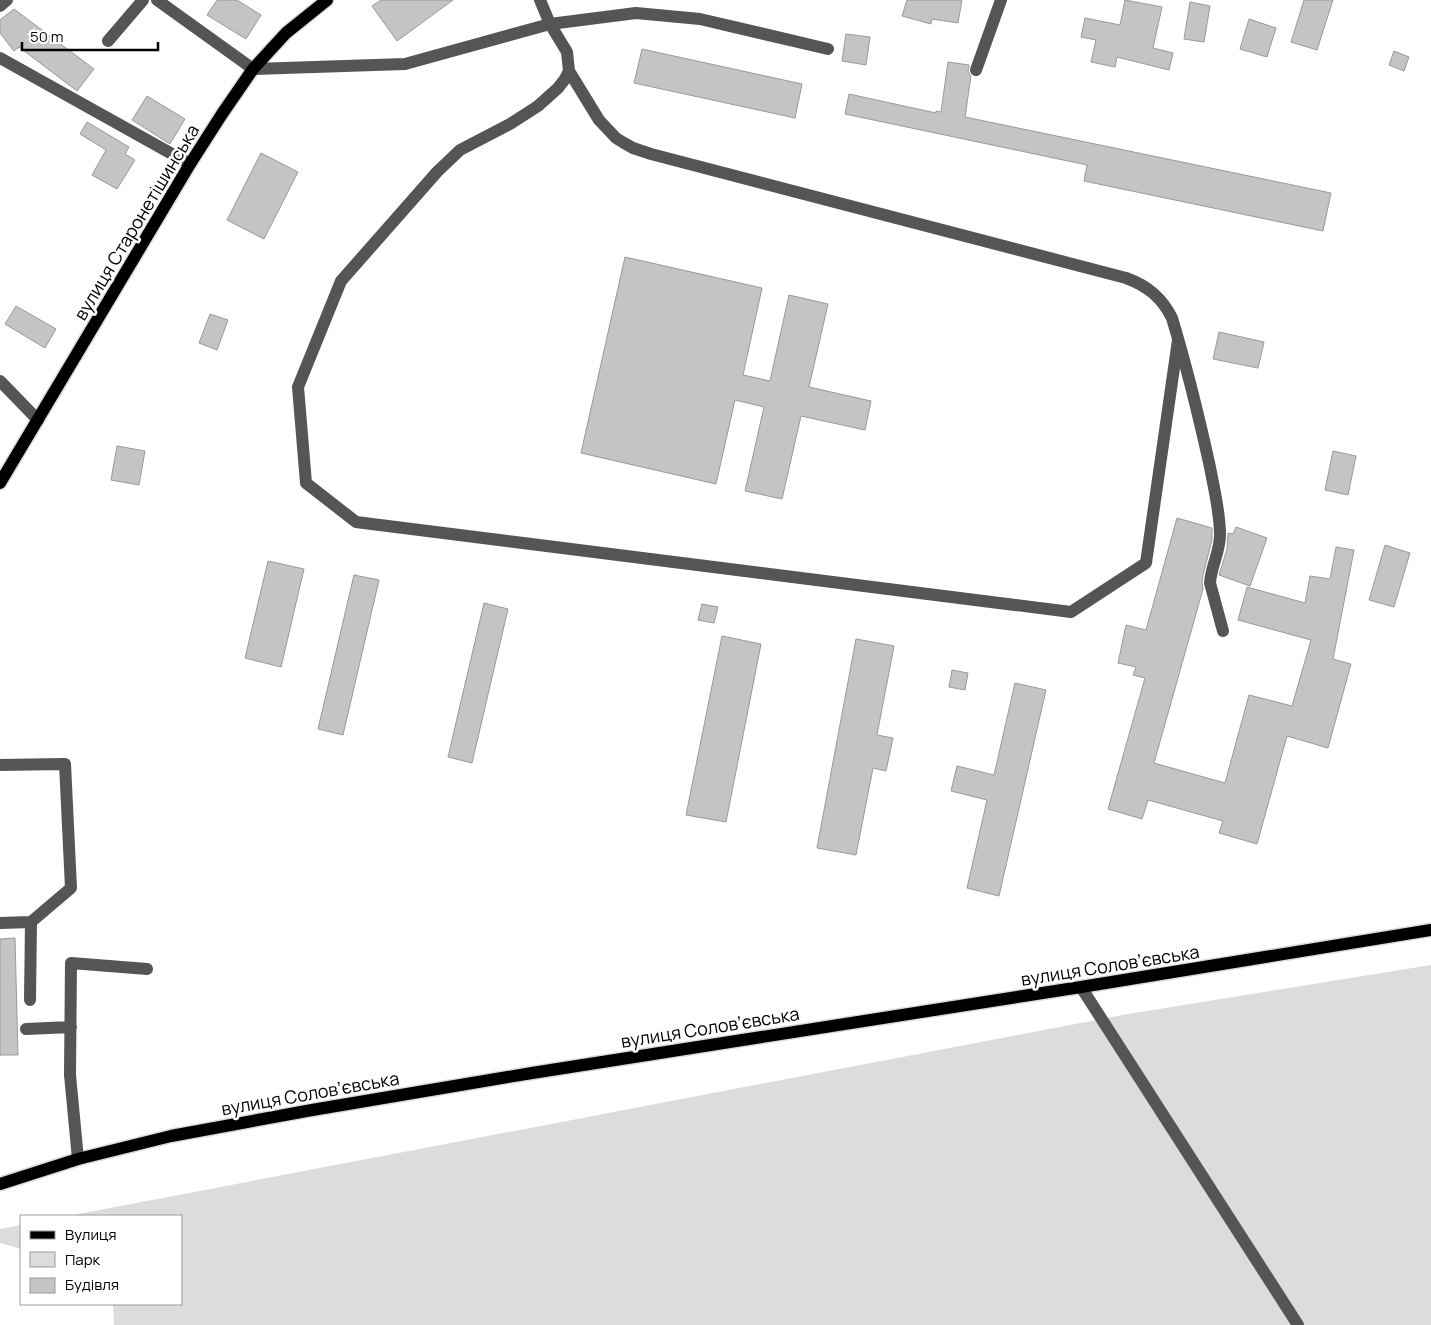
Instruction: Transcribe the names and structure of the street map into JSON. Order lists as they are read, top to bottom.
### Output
{
  "streets": {
    "main road": ["вулиця Старонетішинська", "вулиця Соловʼєвська"]
  },
  "legend": ["Вулиця", "Парк", "Будівля"],
  "scale_bar": "50 m"
}
